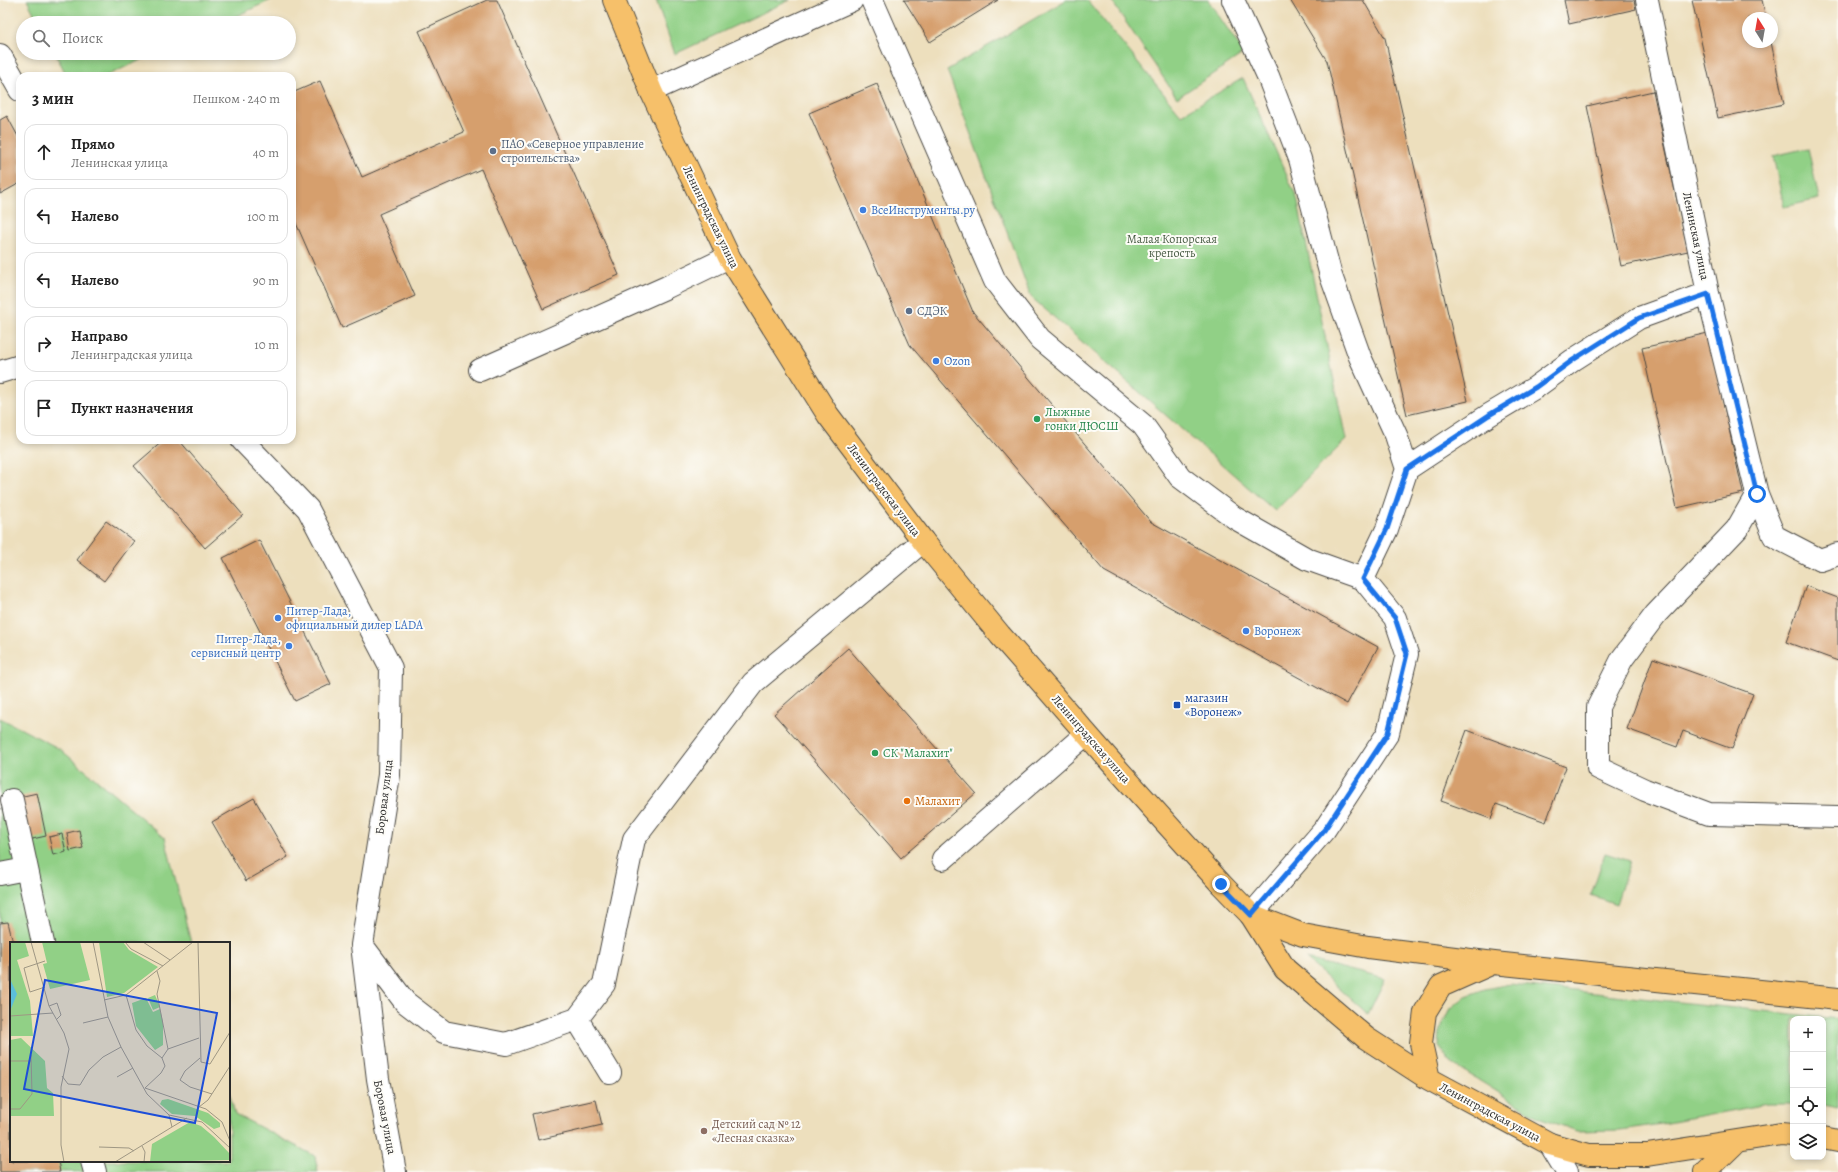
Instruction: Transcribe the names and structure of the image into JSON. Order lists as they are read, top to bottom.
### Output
{
  "streets": {
    "main road": ["Ленинградская улица"],
    "street": ["Ленинская улица", "Боровая улица"]
  },
  "parks": ["Малая Копорская крепость"],
  "places": {
    "other": [
      "ПАО «Северное управление строительства»",
      "ВсеИнструменты.ру",
      "СДЭК",
      "Ozon",
      "Лыжные гонки ДЮСШ",
      "Питер-Лада, официальный дилер LADA",
      "Воронеж",
      "Питер-Лада, сервисный центр",
      "СК \"Малахит\"",
      "Малахит",
      "Детский сад № 12 «Лесная сказка»"
    ],
    "transit": ["магазин «Воронеж»"]
  },
  "north": "top",
  "page": {
    "search": "Поиск",
    "heading": ["3 мин", "Пешком · 240 m"],
    "list": [
      ["Прямо", "Ленинская улица", "40 m"],
      ["Налево", "100 m"],
      ["Налево", "90 m"],
      ["Направо", "Ленинградская улица", "10 m"],
      "Пункт назначения"
    ],
    "map_buttons": ["+", "−"]
  }
}
